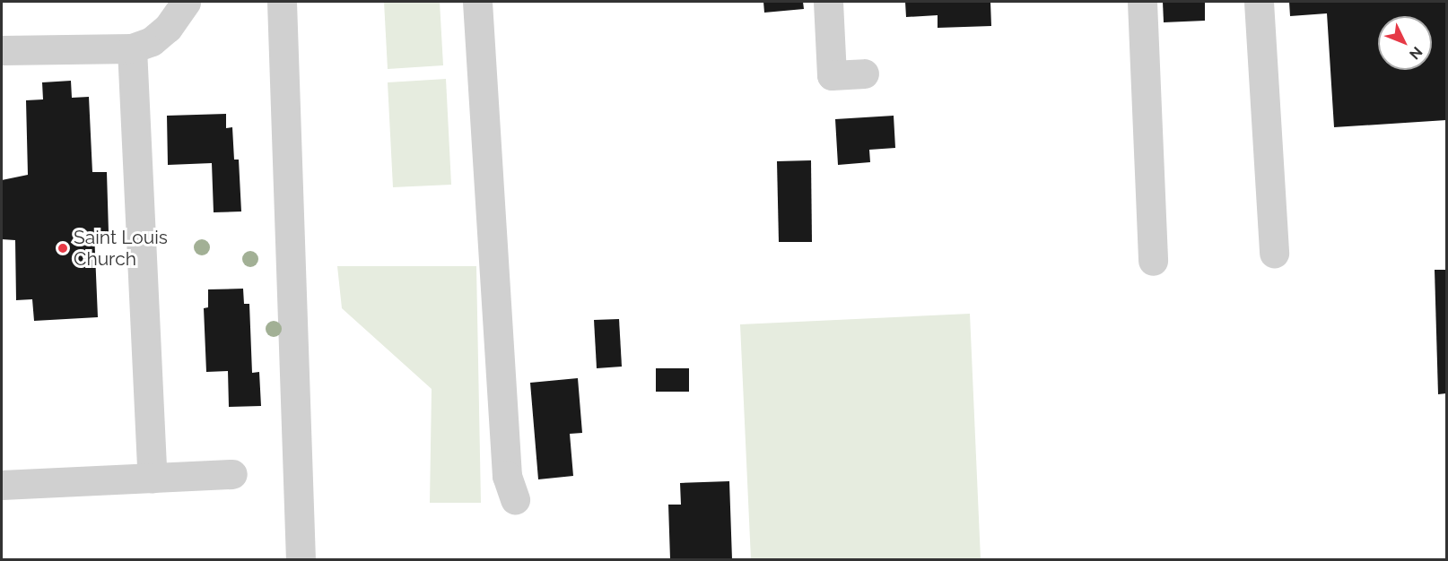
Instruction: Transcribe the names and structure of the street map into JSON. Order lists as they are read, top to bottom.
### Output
{
  "places": ["Saint Louis Church"],
  "north": "bottom right"
}
